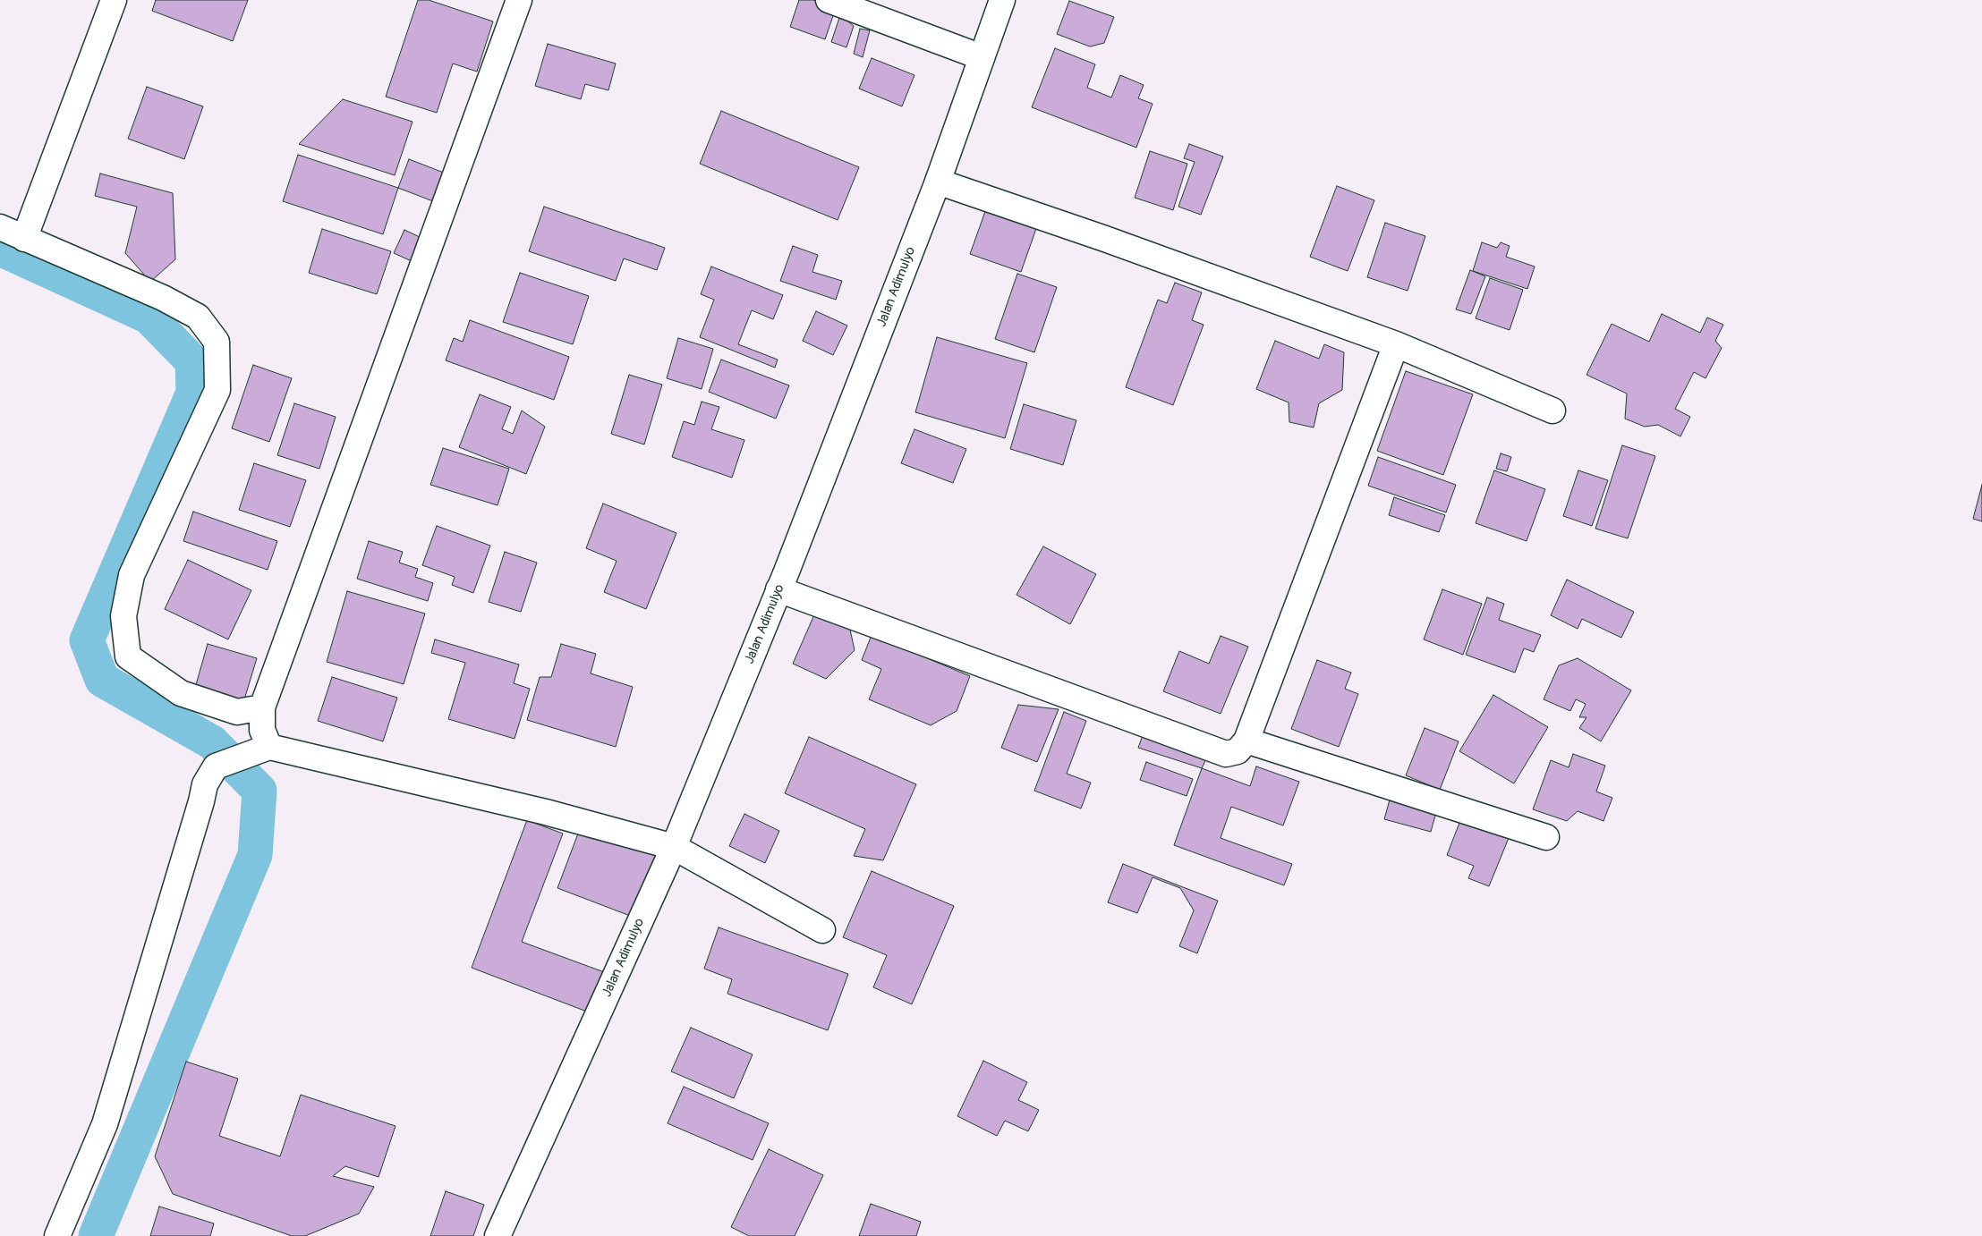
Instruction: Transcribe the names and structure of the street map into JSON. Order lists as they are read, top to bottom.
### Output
{
  "streets": {
    "street": ["Jalan Adimulyo"]
  }
}
